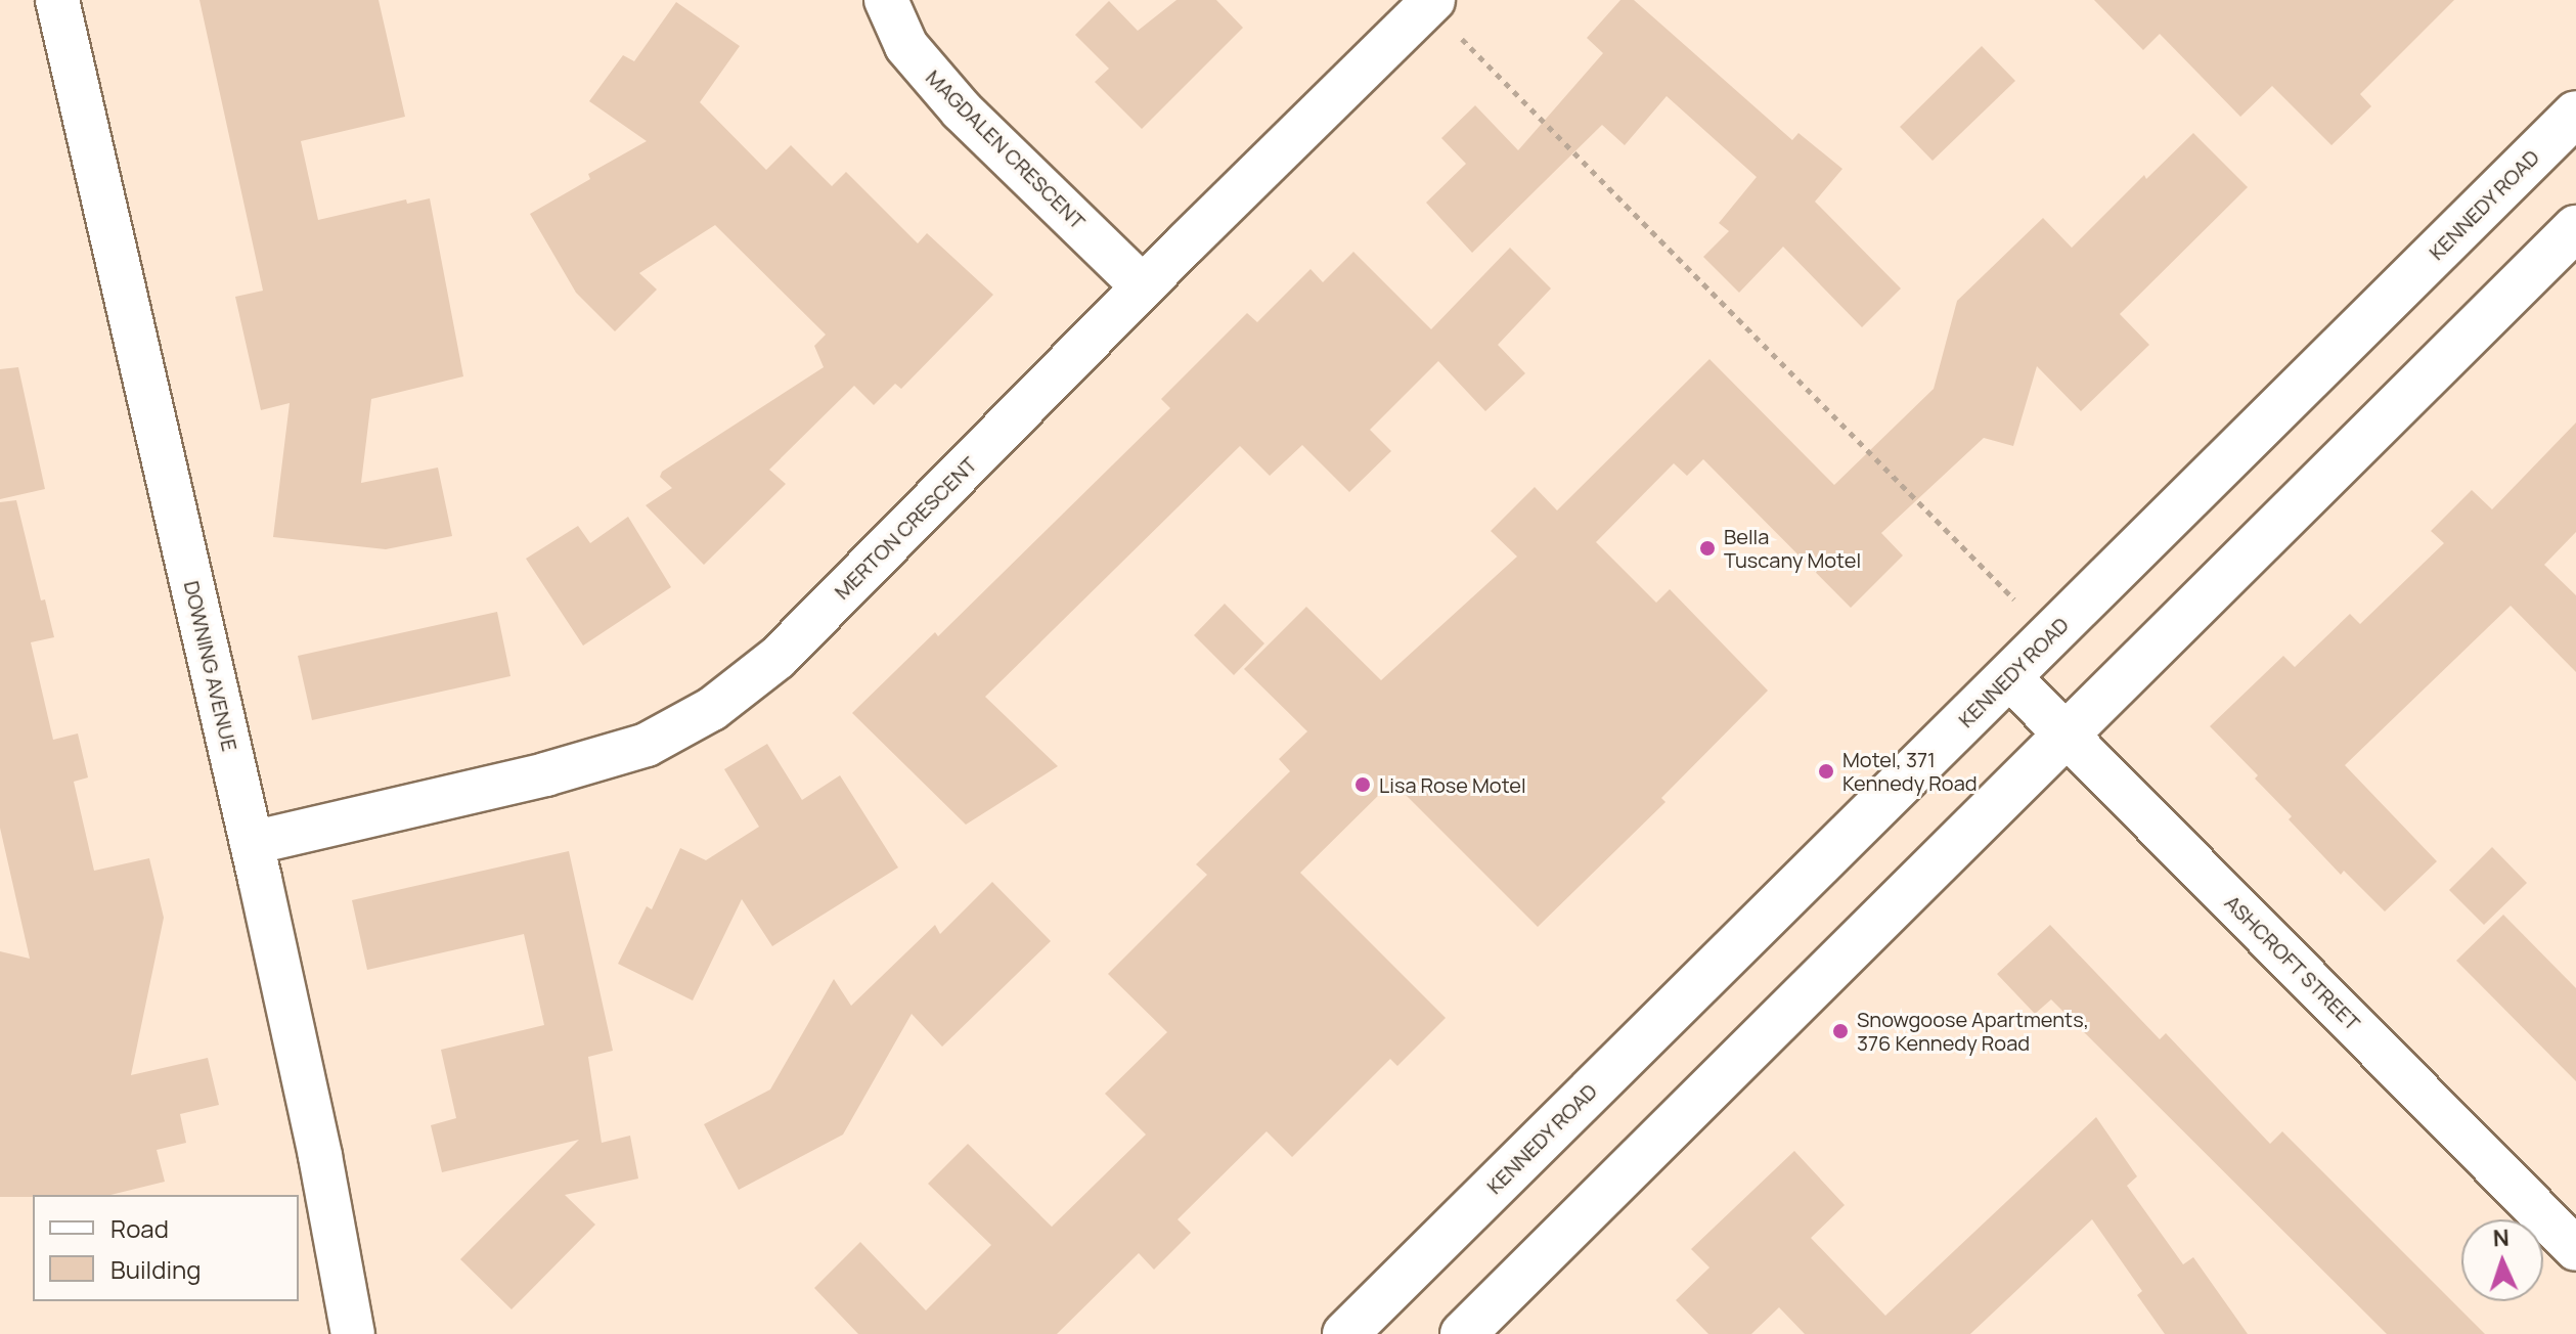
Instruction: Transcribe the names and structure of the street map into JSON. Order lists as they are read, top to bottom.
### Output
{
  "streets": {
    "main road": ["KENNEDY ROAD"],
    "street": [
      "MAGDALEN CRESCENT",
      "MERTON CRESCENT",
      "DOWNING AVENUE",
      "ASHCROFT STREET"
    ]
  },
  "crossings": [
    ["MAGDALEN CRESCENT", "MERTON CRESCENT"],
    ["KENNEDY ROAD", "ASHCROFT STREET"],
    ["MERTON CRESCENT", "DOWNING AVENUE"]
  ],
  "places": [
    "Bella Tuscany Motel",
    "Motel, 371 Kennedy Road",
    "Lisa Rose Motel",
    "Snowgoose Apartments, 376 Kennedy Road"
  ],
  "legend": ["Road", "Building"],
  "north": "top"
}
